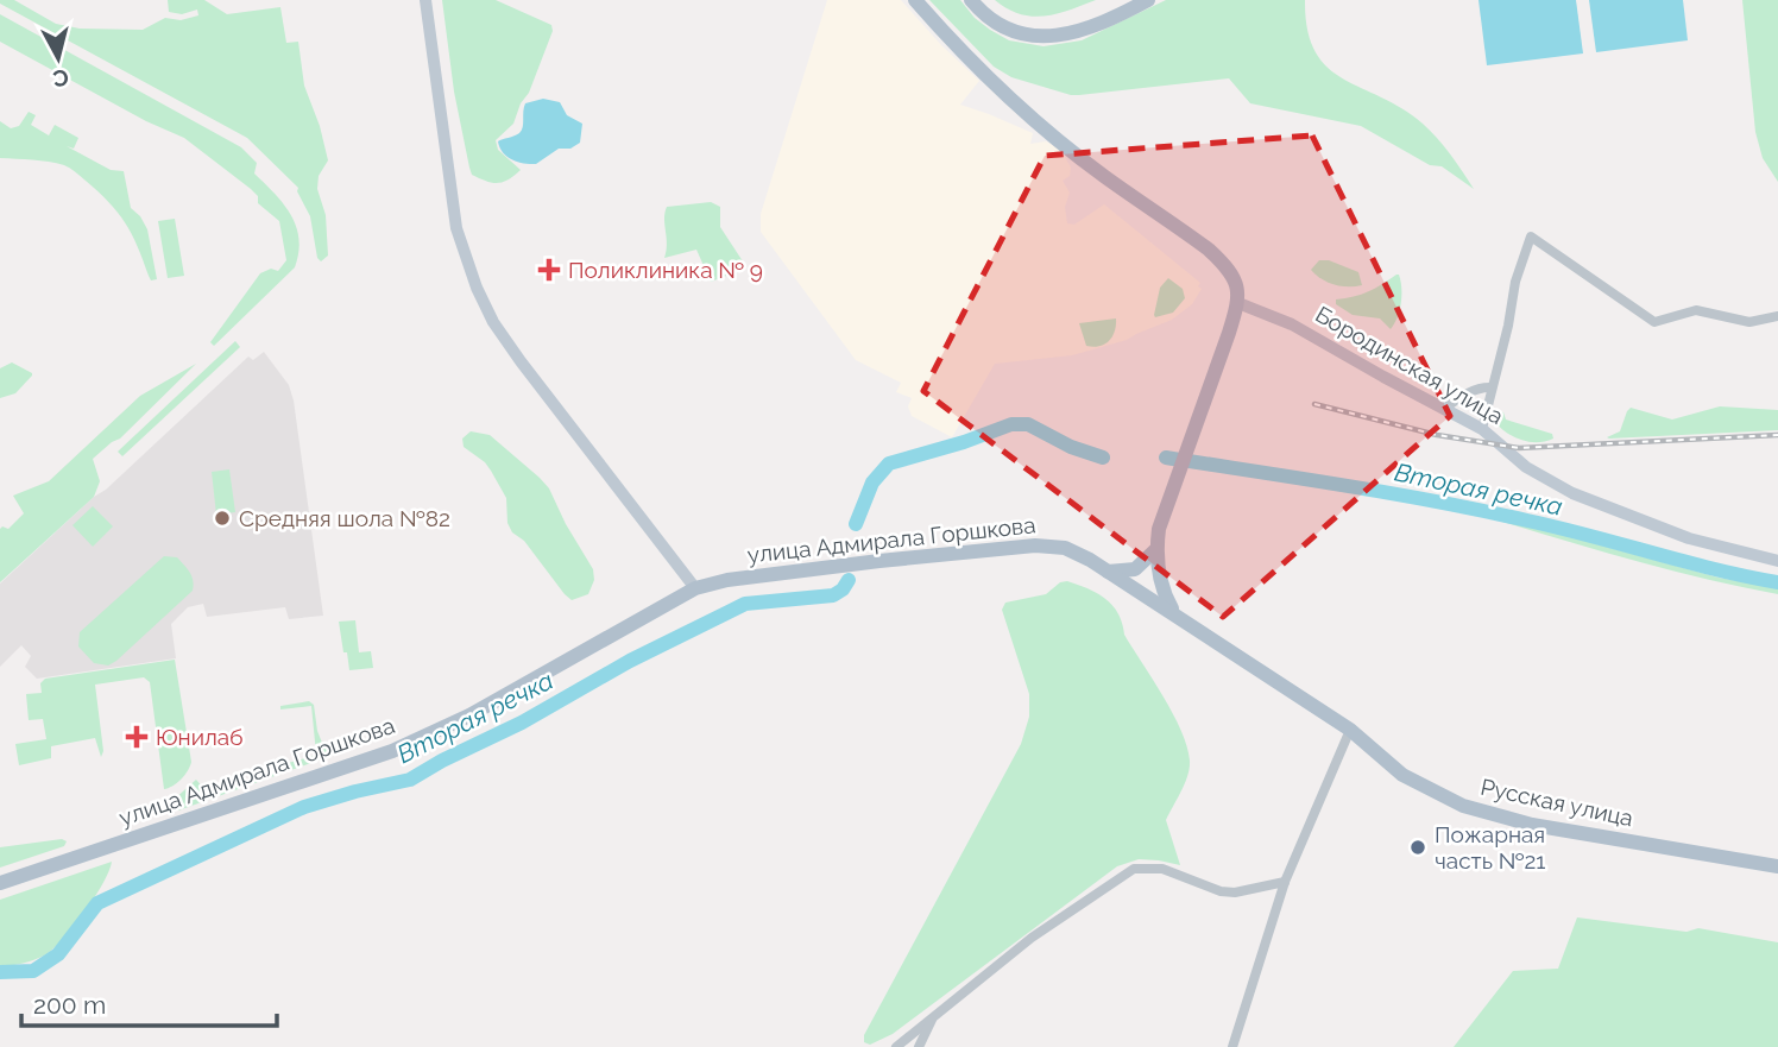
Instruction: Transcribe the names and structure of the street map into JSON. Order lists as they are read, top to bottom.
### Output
{
  "streets": {
    "main road": ["Бородинская улица", "улица Адмирала Горшкова", "Русская улица"]
  },
  "crossings": [
    ["улица Адмирала Горшкова", "Русская улица"]
  ],
  "water": ["Вторая речка"],
  "places": {
    "health": ["Поликлиника № 9", "Юнилаб"],
    "other": ["Средняя шола №82", "Пожарная часть №21"]
  },
  "scale_bar": "200 m",
  "north": "bottom"
}
